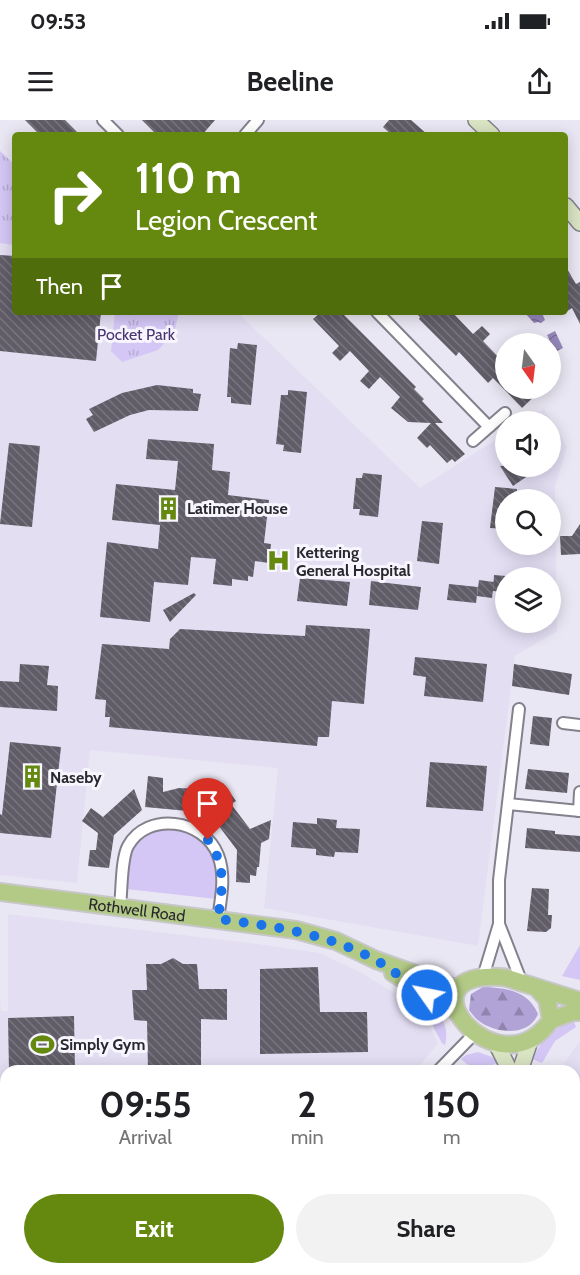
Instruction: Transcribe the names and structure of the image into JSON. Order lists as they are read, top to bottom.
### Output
{
  "streets": {
    "main road": ["Rothwell Road"]
  },
  "parks": ["Pocket Park"],
  "places": {
    "building": ["Latimer House", "Naseby"],
    "hospital": ["Kettering General Hospital"],
    "sports": ["Simply Gym"]
  },
  "north": "bottom",
  "page": {
    "status": "09:53",
    "header": "Beeline",
    "turn": ["110 m", "Legion Crescent"],
    "then": "Then",
    "eta": [
      "09:55",
      "Arrival",
      "2",
      "min",
      "150",
      "m"
    ],
    "buttons": ["Exit", "Share"]
  }
}
